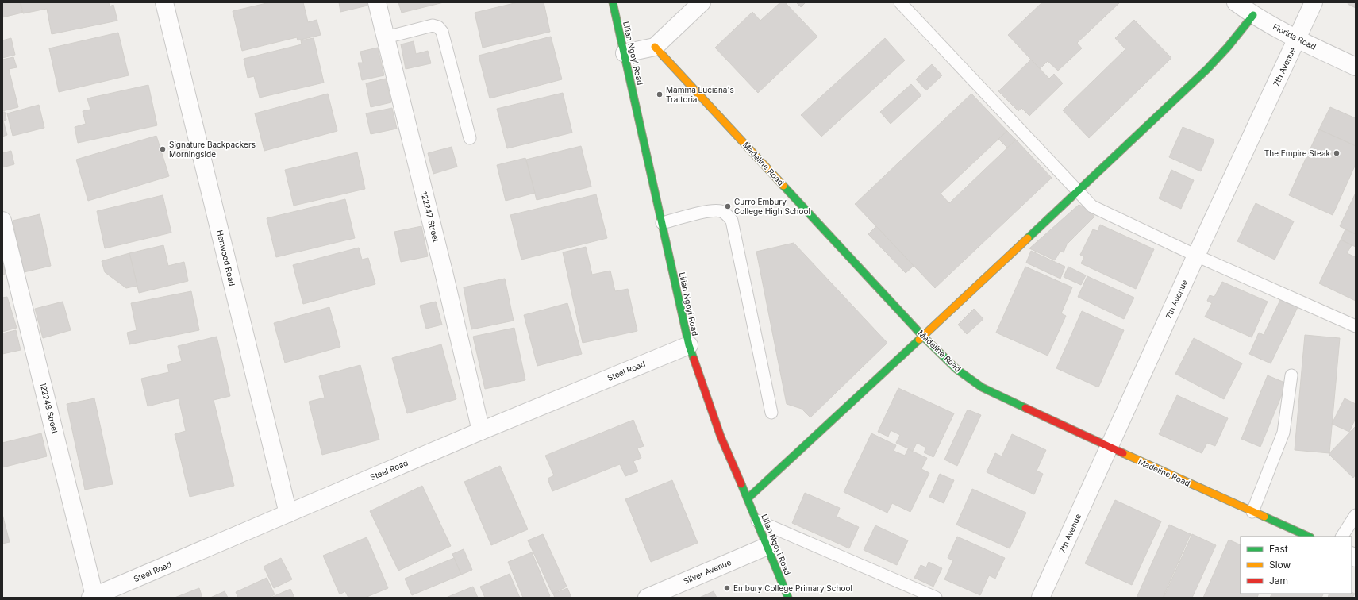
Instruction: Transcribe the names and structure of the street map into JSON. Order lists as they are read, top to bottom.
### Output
{
  "streets": {
    "street": [
      "Florida Road",
      "Lilian Ngoyi Road",
      "7th Avenue",
      "Madeline Road",
      "122247 Street",
      "Henwood Road",
      "Steel Road",
      "122248 Street",
      "Silver Avenue"
    ]
  },
  "crossings": [
    ["Florida Road", "7th Avenue"],
    ["Lilian Ngoyi Road", "Steel Road"],
    ["Lilian Ngoyi Road", "Silver Avenue"],
    ["7th Avenue", "Madeline Road"],
    ["122247 Street", "Steel Road"],
    ["Henwood Road", "Steel Road"],
    ["Steel Road", "122248 Street"]
  ],
  "places": [
    "Mamma Luciana's Trattoria",
    "Signature Backpackers Morningside",
    "The Empire Steak",
    "Curro Embury College High School",
    "Embury College Primary School"
  ],
  "legend": ["Fast", "Slow", "Jam"]
}
